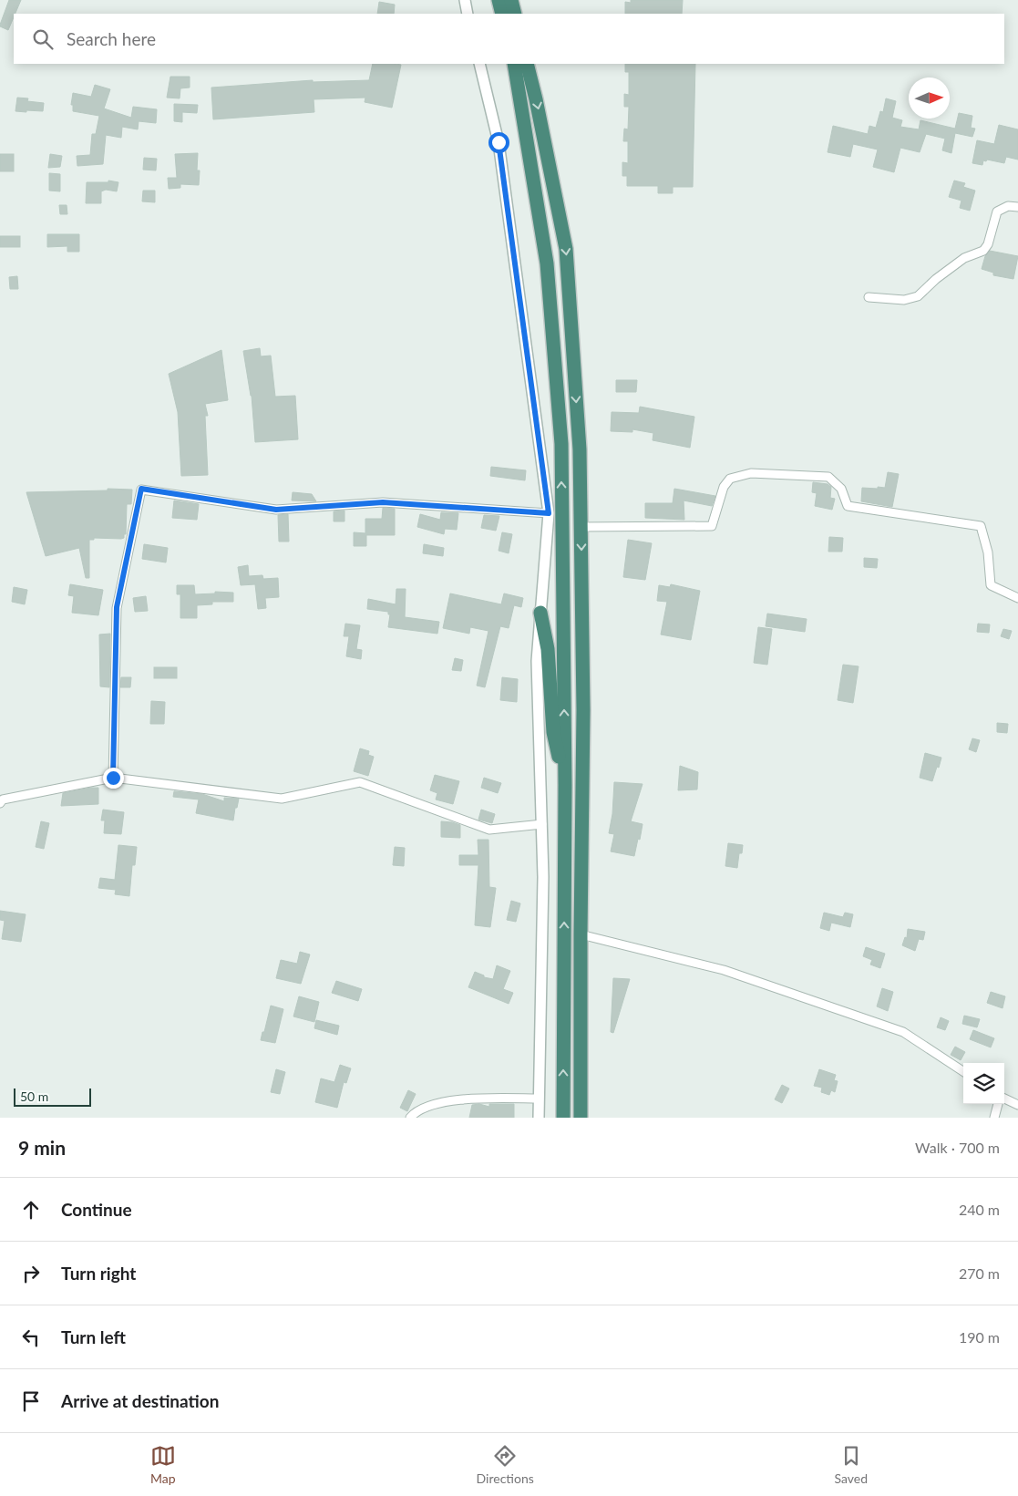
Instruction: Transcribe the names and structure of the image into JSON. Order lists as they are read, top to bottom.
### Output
{
  "scale_bar": "50 m",
  "north": "right",
  "page": {
    "search": "Search here",
    "scale": "50 m",
    "heading": ["9 min", "Walk · 700 m"],
    "list": [
      ["Continue", "240 m"],
      ["Turn right", "270 m"],
      ["Turn left", "190 m"],
      "Arrive at destination"
    ],
    "nav": ["Map", "Directions", "Saved"]
  }
}
